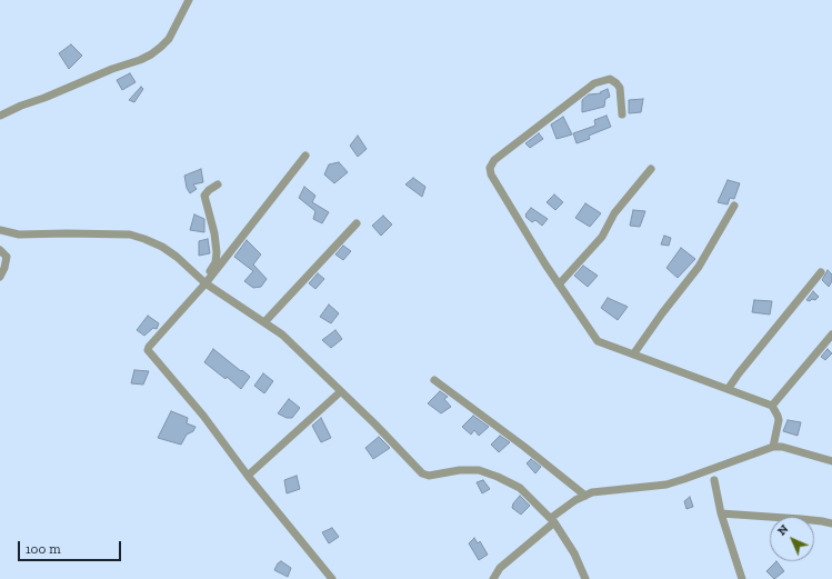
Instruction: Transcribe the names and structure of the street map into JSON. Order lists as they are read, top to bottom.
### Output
{
  "scale_bar": "100 m",
  "north": "top left"
}
